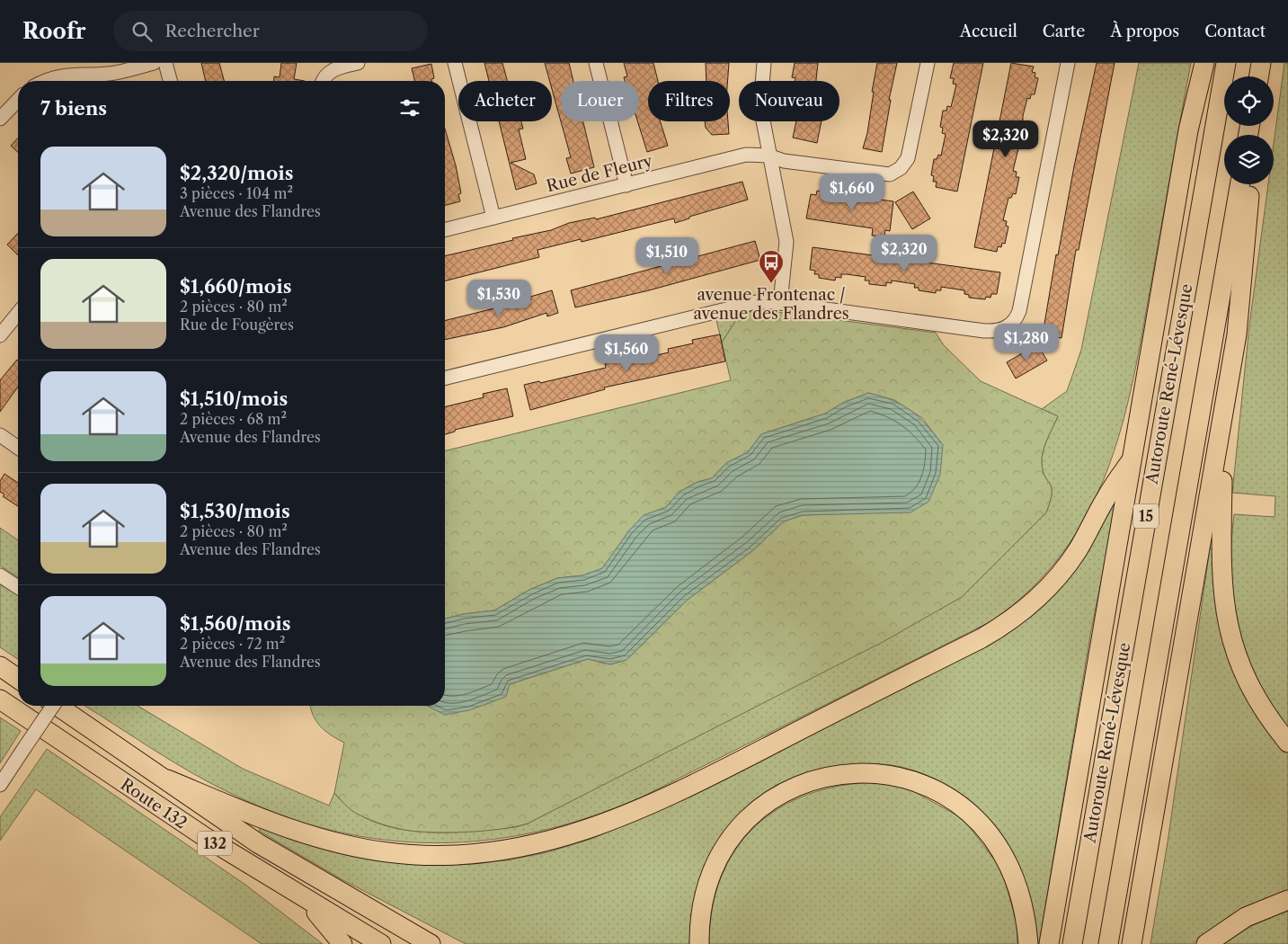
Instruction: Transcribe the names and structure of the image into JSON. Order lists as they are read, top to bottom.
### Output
{
  "streets": {
    "highway": [
      "Autoroute René-Lévesque",
      "15",
      "Route 132",
      "132"
    ],
    "street": ["Rue de Fleury"]
  },
  "places": {
    "bus stop": ["avenue Frontenac / avenue des Flandres"]
  },
  "page": {
    "header": "Roofr",
    "search": "Rechercher",
    "nav": [
      "Accueil",
      "Carte",
      "À propos",
      "Contact"
    ],
    "chip": [
      "Acheter",
      "Louer",
      "Filtres",
      "Nouveau"
    ],
    "heading": "7 biens",
    "price": [
      "$2,320",
      "$1,660",
      "$2,320",
      "$1,510",
      "$1,530",
      "$1,280",
      "$1,560"
    ],
    "list": [
      {
        "name": "$2,320/mois",
        "note": "3 pièces · 104 m² · Avenue des Flandres"
      },
      {
        "name": "$1,660/mois",
        "note": "2 pièces · 80 m² · Rue de Fougères"
      },
      {
        "name": "$1,510/mois",
        "note": "2 pièces · 68 m² · Avenue des Flandres"
      },
      {
        "name": "$1,530/mois",
        "note": "2 pièces · 80 m² · Avenue des Flandres"
      },
      {
        "name": "$1,560/mois",
        "note": "2 pièces · 72 m² · Avenue des Flandres"
      }
    ]
  }
}
